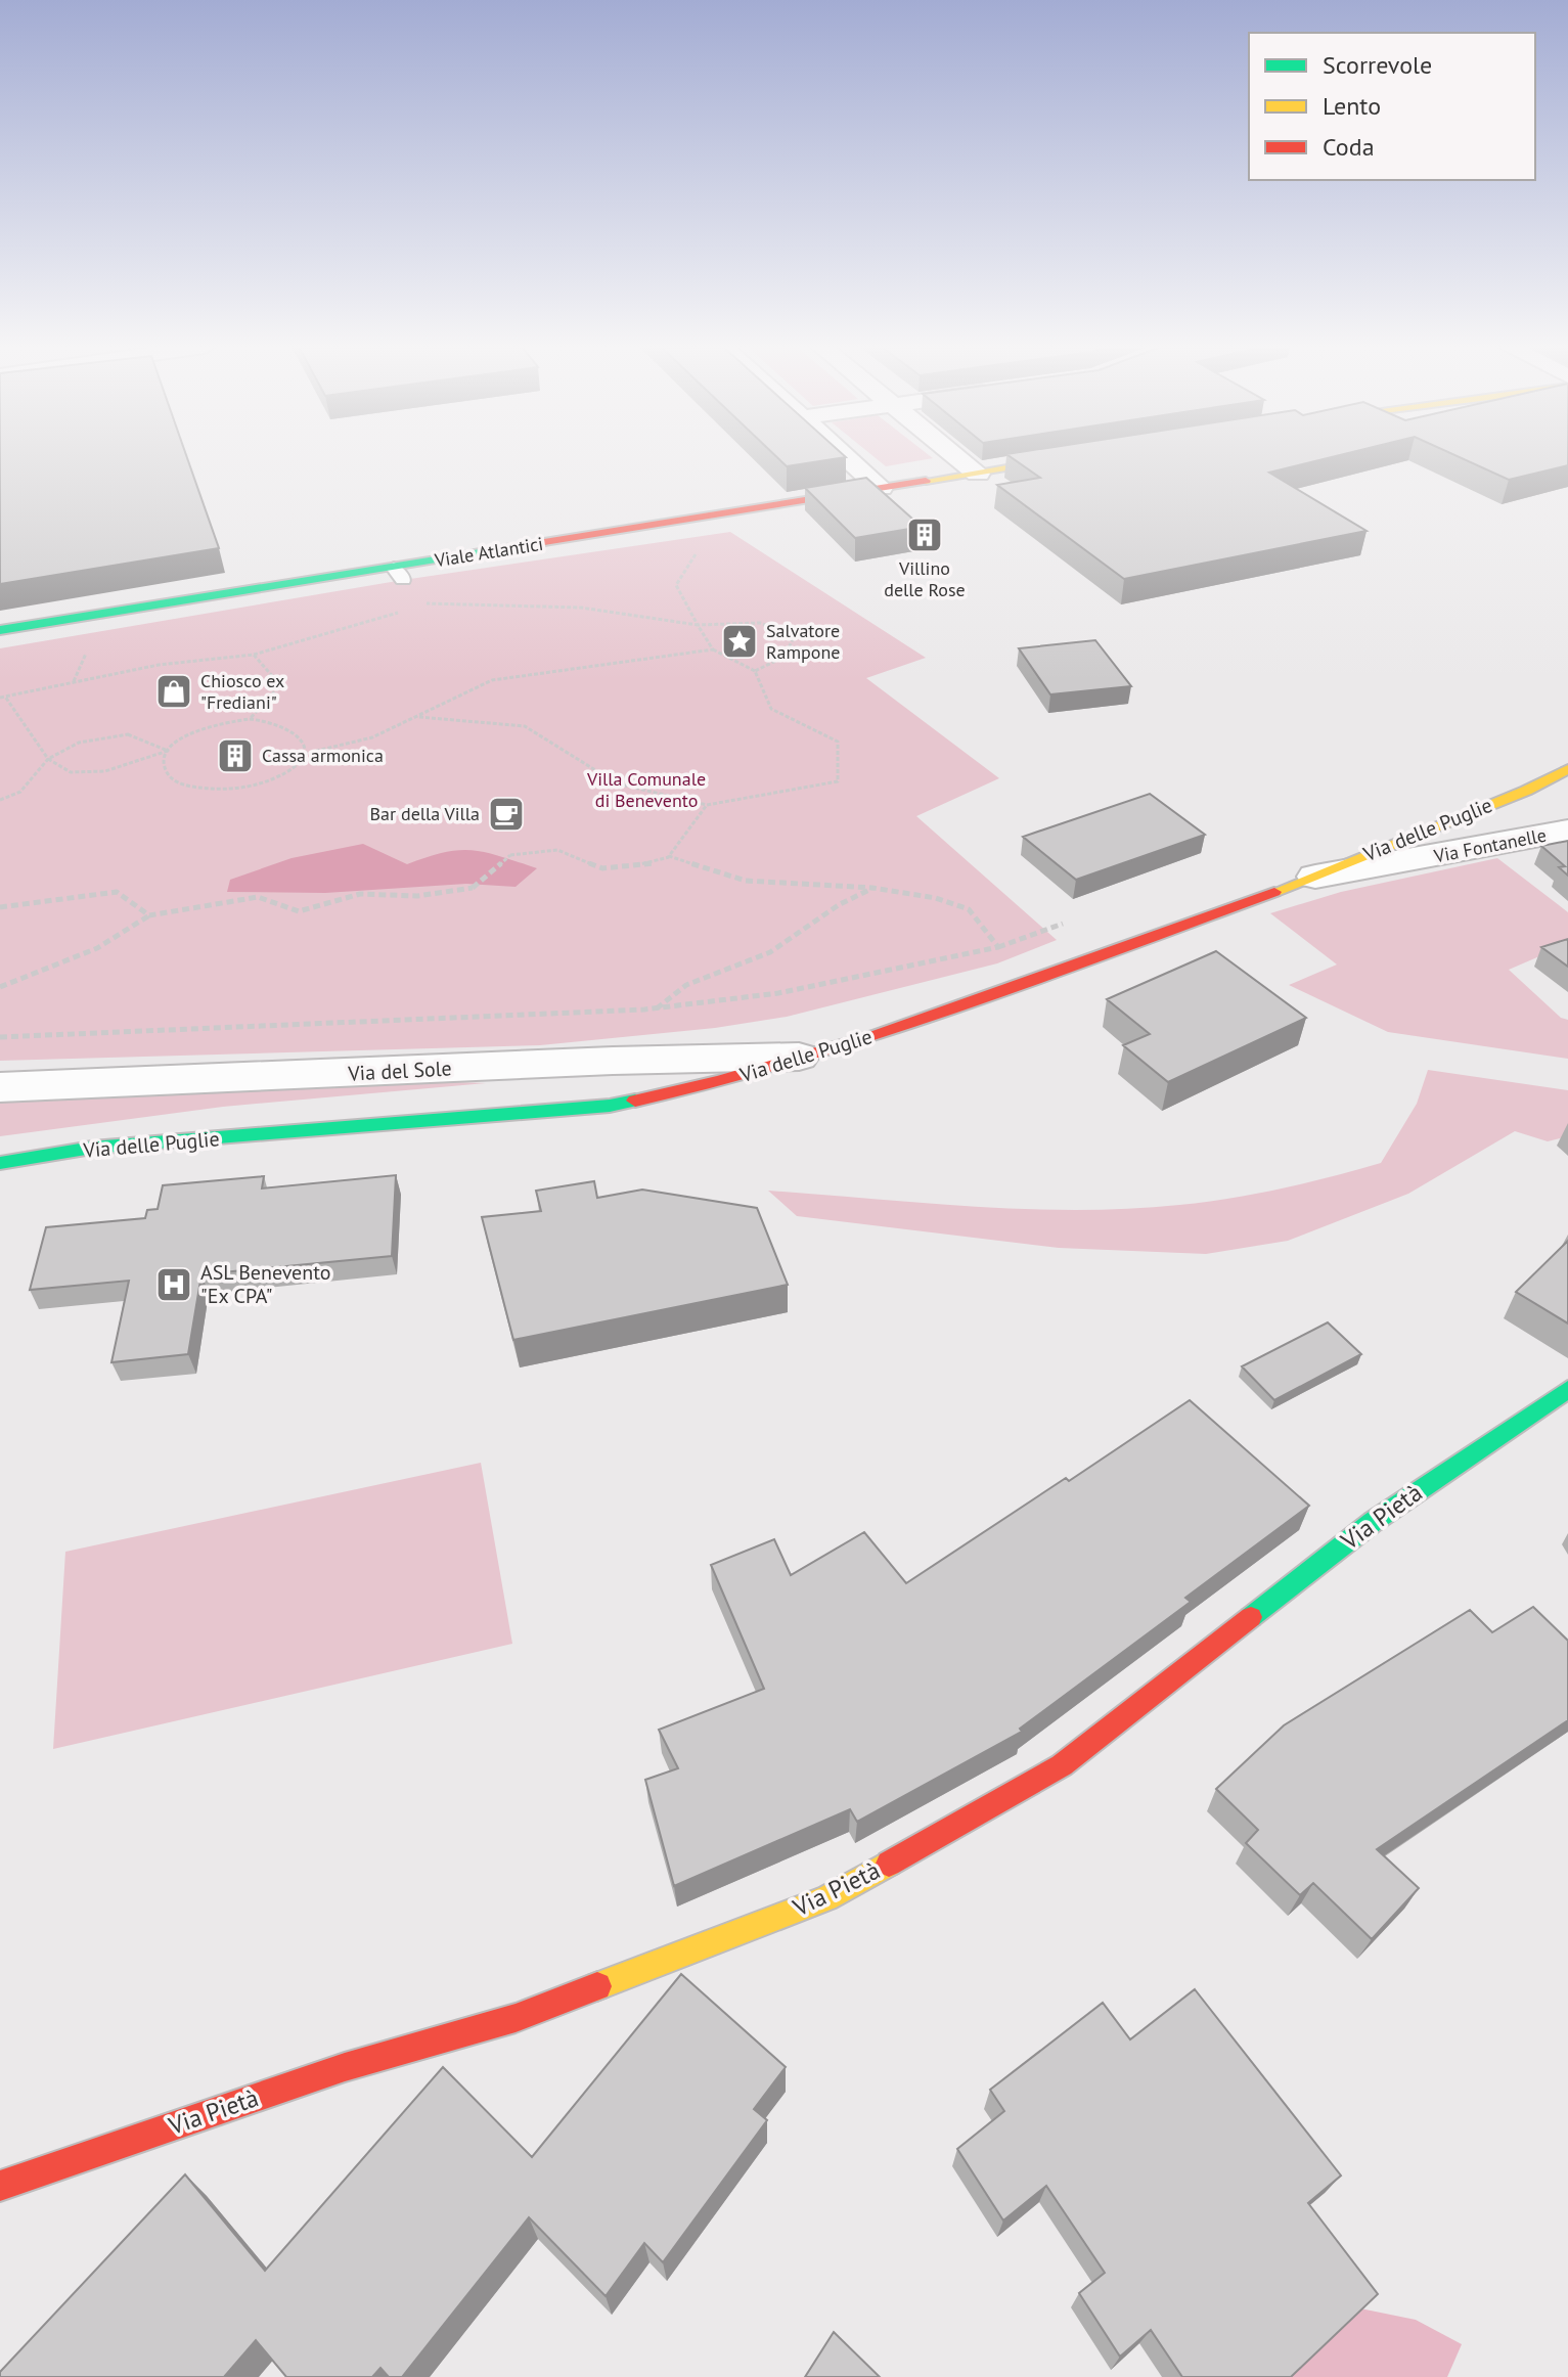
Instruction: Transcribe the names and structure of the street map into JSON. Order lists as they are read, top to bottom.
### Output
{
  "streets": {
    "street": [
      "Viale Atlantici",
      "Via delle Puglie",
      "Via Fontanelle",
      "Via del Sole",
      "Via Pietà"
    ]
  },
  "crossings": [
    ["Via delle Puglie", "Via Fontanelle"],
    ["Via delle Puglie", "Via del Sole"]
  ],
  "parks": ["Villa Comunale di Benevento"],
  "places": {
    "building": ["Villino delle Rose", "Cassa armonica"],
    "place": ["Salvatore Rampone"],
    "shop": ["Chiosco ex \"Frediani\""],
    "cafe": ["Bar della Villa"],
    "hospital": ["ASL Benevento \"Ex CPA\""]
  },
  "legend": ["Scorrevole", "Lento", "Coda"]
}
